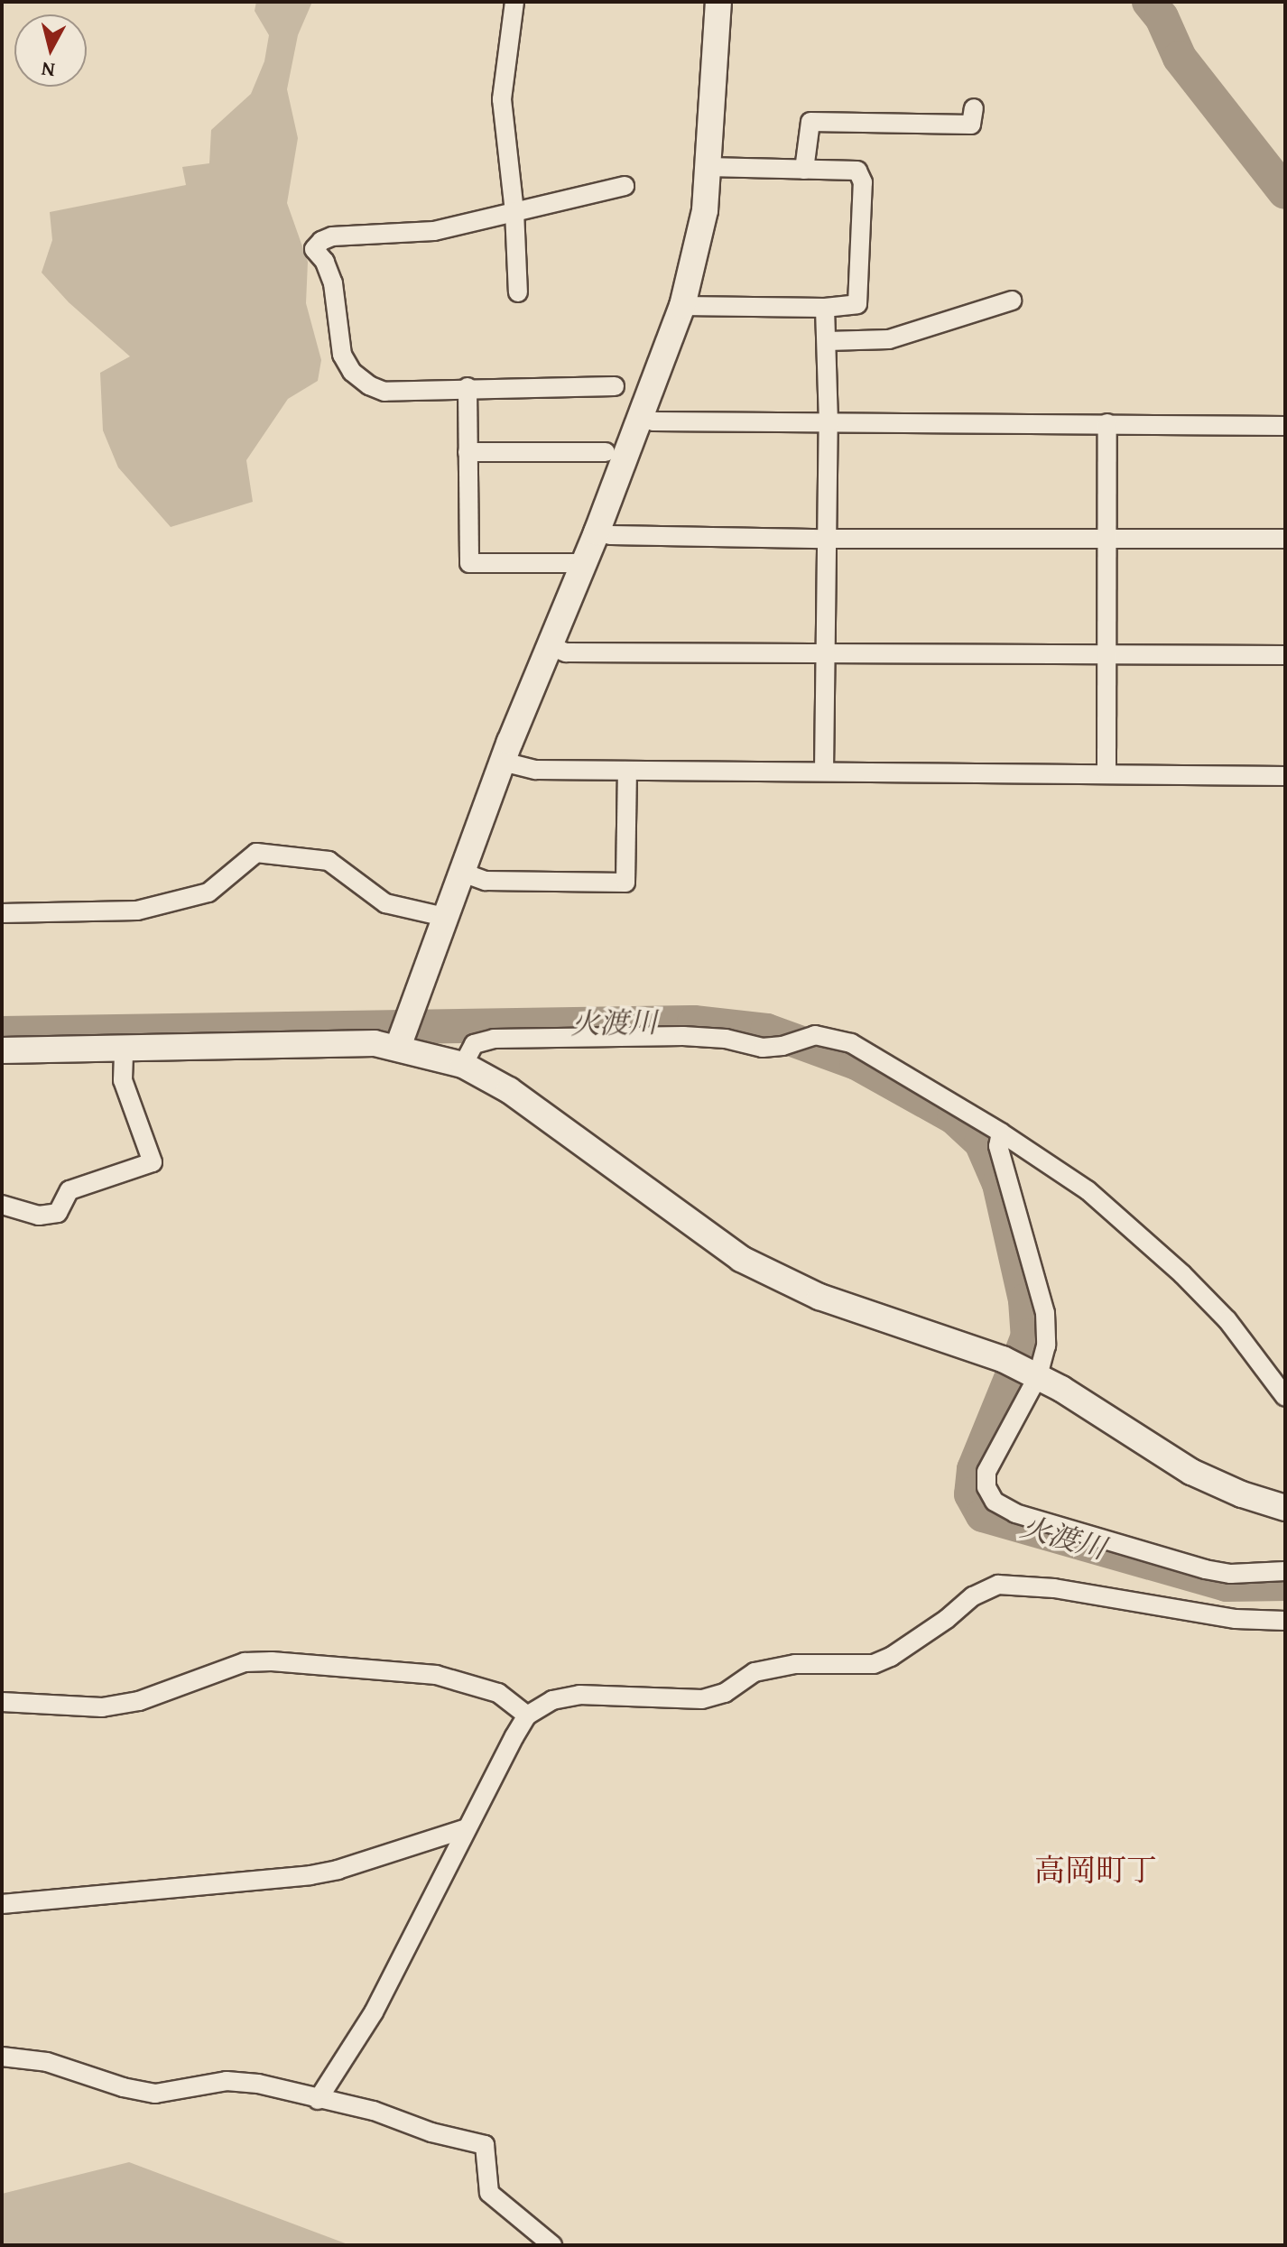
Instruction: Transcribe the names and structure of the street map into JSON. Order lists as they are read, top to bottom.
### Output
{
  "districts": ["高岡町丁"],
  "water": ["火渡川"],
  "north": "bottom"
}
